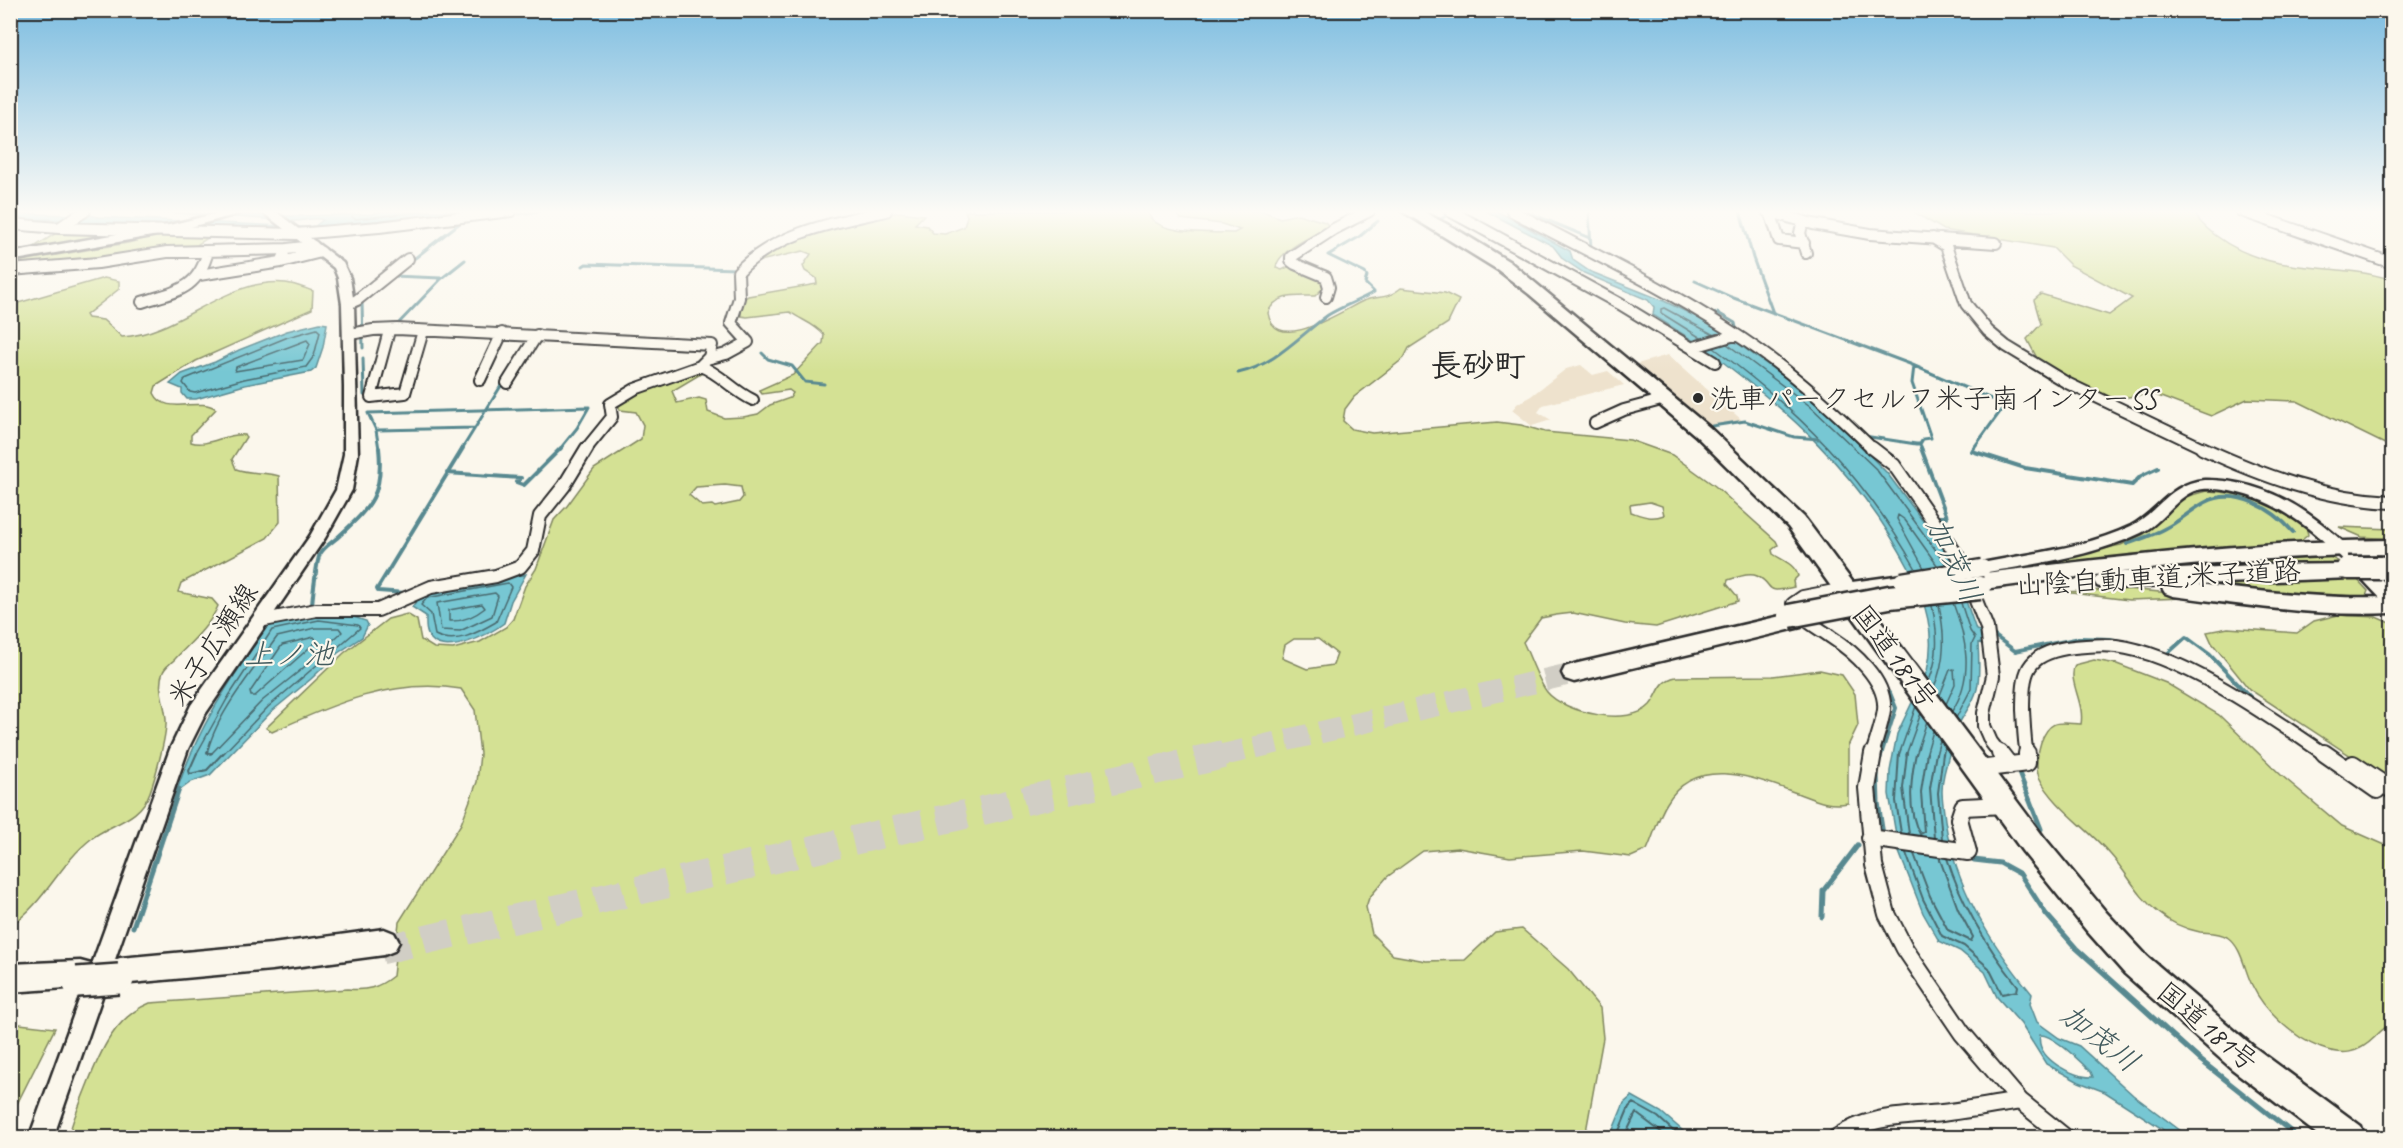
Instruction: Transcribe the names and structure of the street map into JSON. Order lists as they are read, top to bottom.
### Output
{
  "streets": {
    "highway": ["山陰自動車道;米子道路", "国道181号"],
    "main road": ["米子広瀬線"]
  },
  "districts": ["長砂町"],
  "water": ["加茂川", "上ノ池"],
  "places": ["洗車パークセルフ米子南インターSS"]
}
